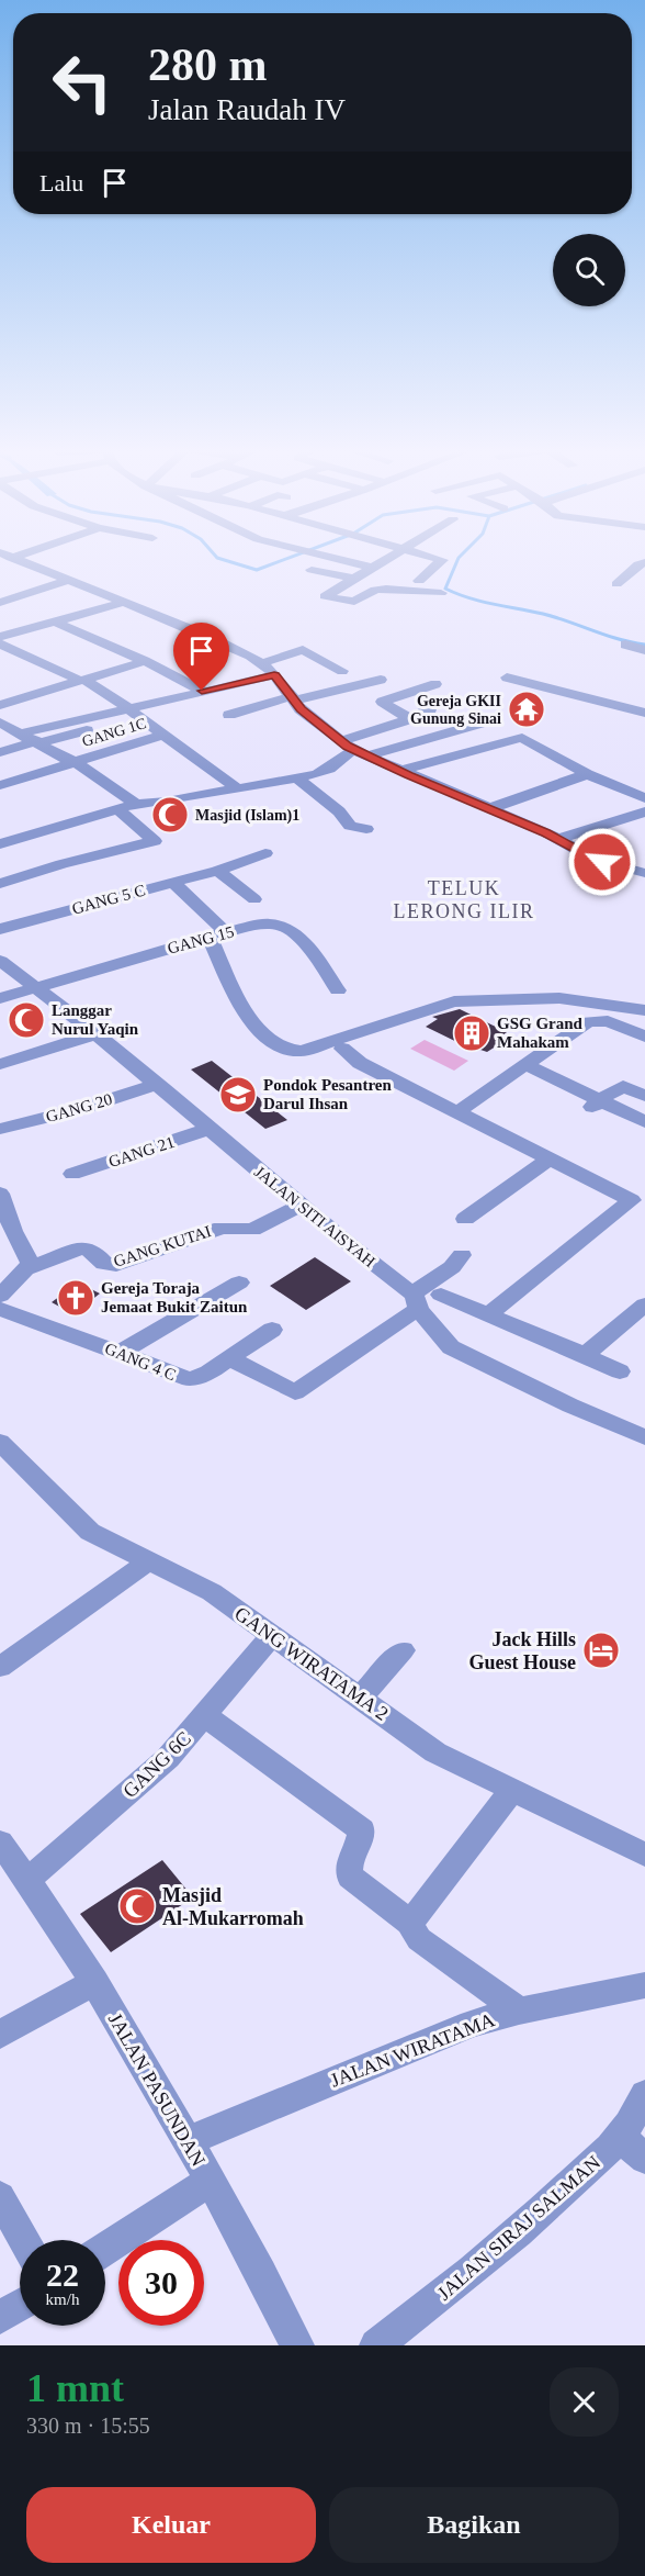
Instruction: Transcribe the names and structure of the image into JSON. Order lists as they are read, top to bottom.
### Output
{
  "streets": {
    "street": [
      "GANG 1C",
      "GANG 5 C",
      "GANG 15",
      "GANG 20",
      "GANG 21",
      "JALAN SITI AISYAH",
      "GANG KUTAI",
      "GANG 4 C",
      "GANG WIRATAMA 2",
      "GANG 6C",
      "JALAN WIRATAMA",
      "JALAN PASUNDAN",
      "JALAN SIRAJ SALMAN"
    ]
  },
  "crossings": [
    ["GANG 15", "JALAN SITI AISYAH"],
    ["GANG 20", "JALAN SITI AISYAH"],
    ["GANG 21", "JALAN SITI AISYAH"],
    ["JALAN SITI AISYAH", "GANG KUTAI"],
    ["GANG WIRATAMA 2", "GANG 6C"],
    ["GANG 6C", "JALAN PASUNDAN"],
    ["JALAN WIRATAMA", "JALAN PASUNDAN"]
  ],
  "districts": ["TELUK LERONG ILIR"],
  "places": {
    "temple": ["Gereja GKII Gunung Sinai"],
    "mosque": ["Masjid (Islam)1", "Langgar Nurul Yaqin", "Masjid Al-Mukarromah"],
    "building": ["GSG Grand Mahakam"],
    "school or university": ["Pondok Pesantren Darul Ihsan"],
    "church": ["Gereja Toraja Jemaat Bukit Zaitun"],
    "hotel": ["Jack Hills Guest House"]
  },
  "page": {
    "turn": ["280 m", "Jalan Raudah IV"],
    "then": "Lalu",
    "speed": "22 km/h",
    "limit": "30",
    "heading": ["1 mnt", "330 m · 15:55"],
    "buttons": ["Keluar", "Bagikan"]
  }
}
